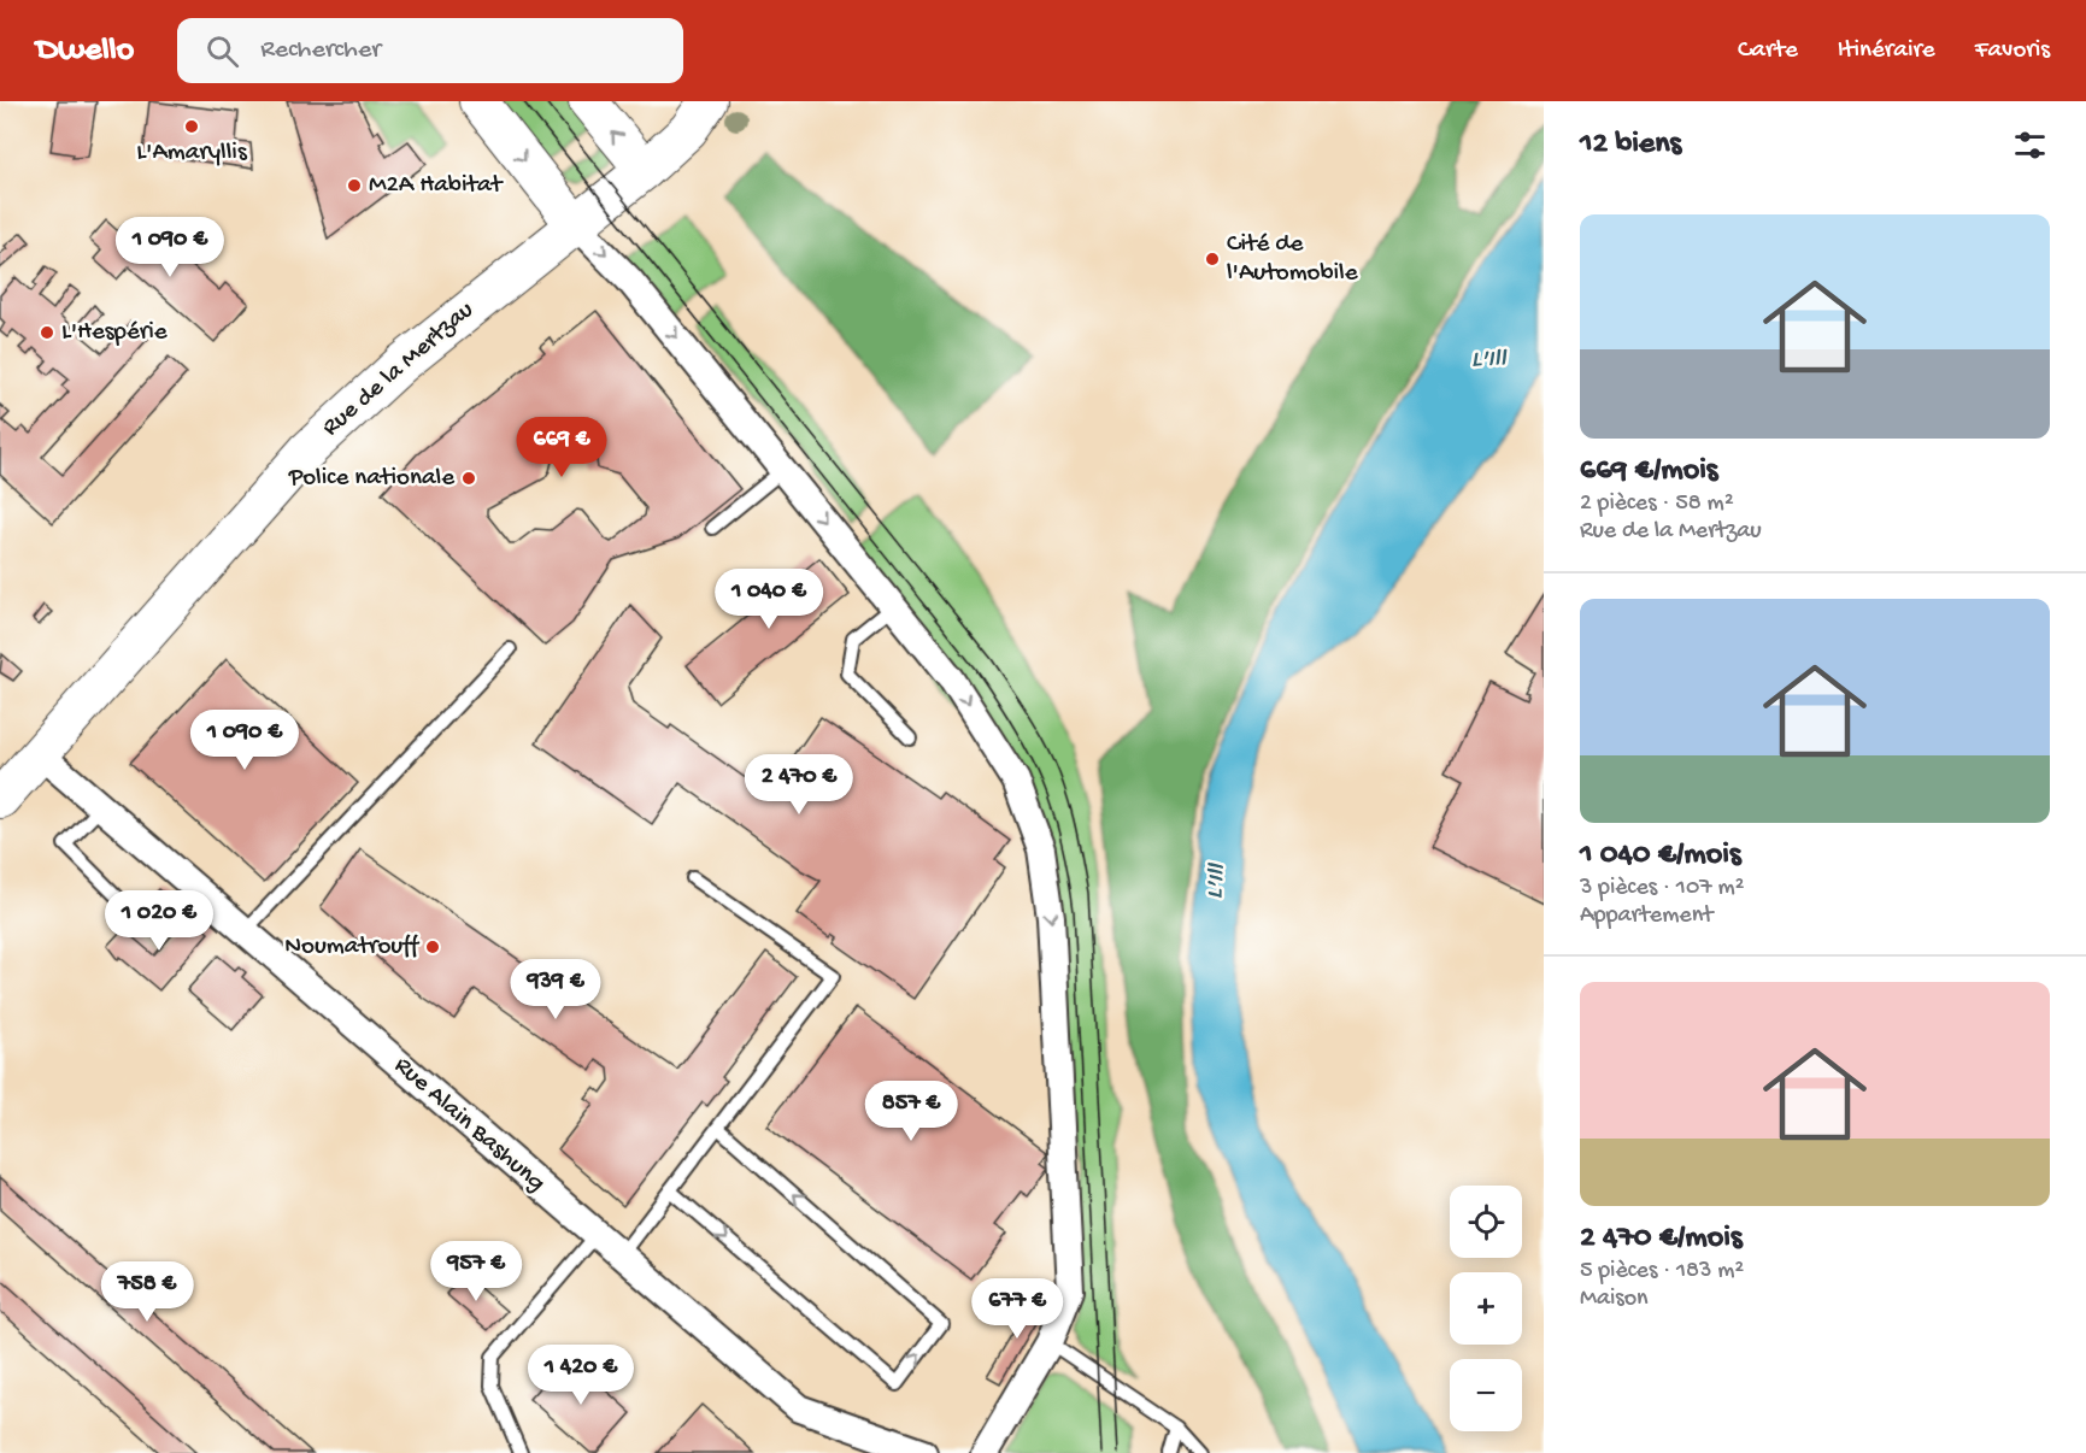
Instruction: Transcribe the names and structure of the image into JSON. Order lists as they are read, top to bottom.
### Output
{
  "streets": {
    "main road": ["Rue de la Mertzau"],
    "street": ["Rue Alain Bashung"]
  },
  "crossings": [
    ["Rue de la Mertzau", "Rue Alain Bashung"]
  ],
  "water": ["L'Ill"],
  "places": [
    "L'Amaryllis",
    "M2A Habitat",
    "Cité de l'Automobile",
    "L'Hespérie",
    "Police nationale",
    "Noumatrouff"
  ],
  "page": {
    "header": "Dwello",
    "search": "Rechercher",
    "nav": ["Carte", "Itinéraire", "Favoris"],
    "heading": "12 biens",
    "list": [
      {
        "name": "669 €/mois",
        "note": "2 pièces · 58 m² · Rue de la Mertzau"
      },
      {
        "name": "1 040 €/mois",
        "note": "3 pièces · 107 m² · Appartement"
      },
      {
        "name": "2 470 €/mois",
        "note": "5 pièces · 183 m² · Maison"
      }
    ],
    "price": [
      "1 090 €",
      "669 €",
      "1 040 €",
      "1 090 €",
      "2 470 €",
      "1 020 €",
      "939 €",
      "857 €",
      "957 €",
      "758 €",
      "677 €",
      "1 420 €"
    ],
    "map_buttons": ["+", "−"]
  }
}
